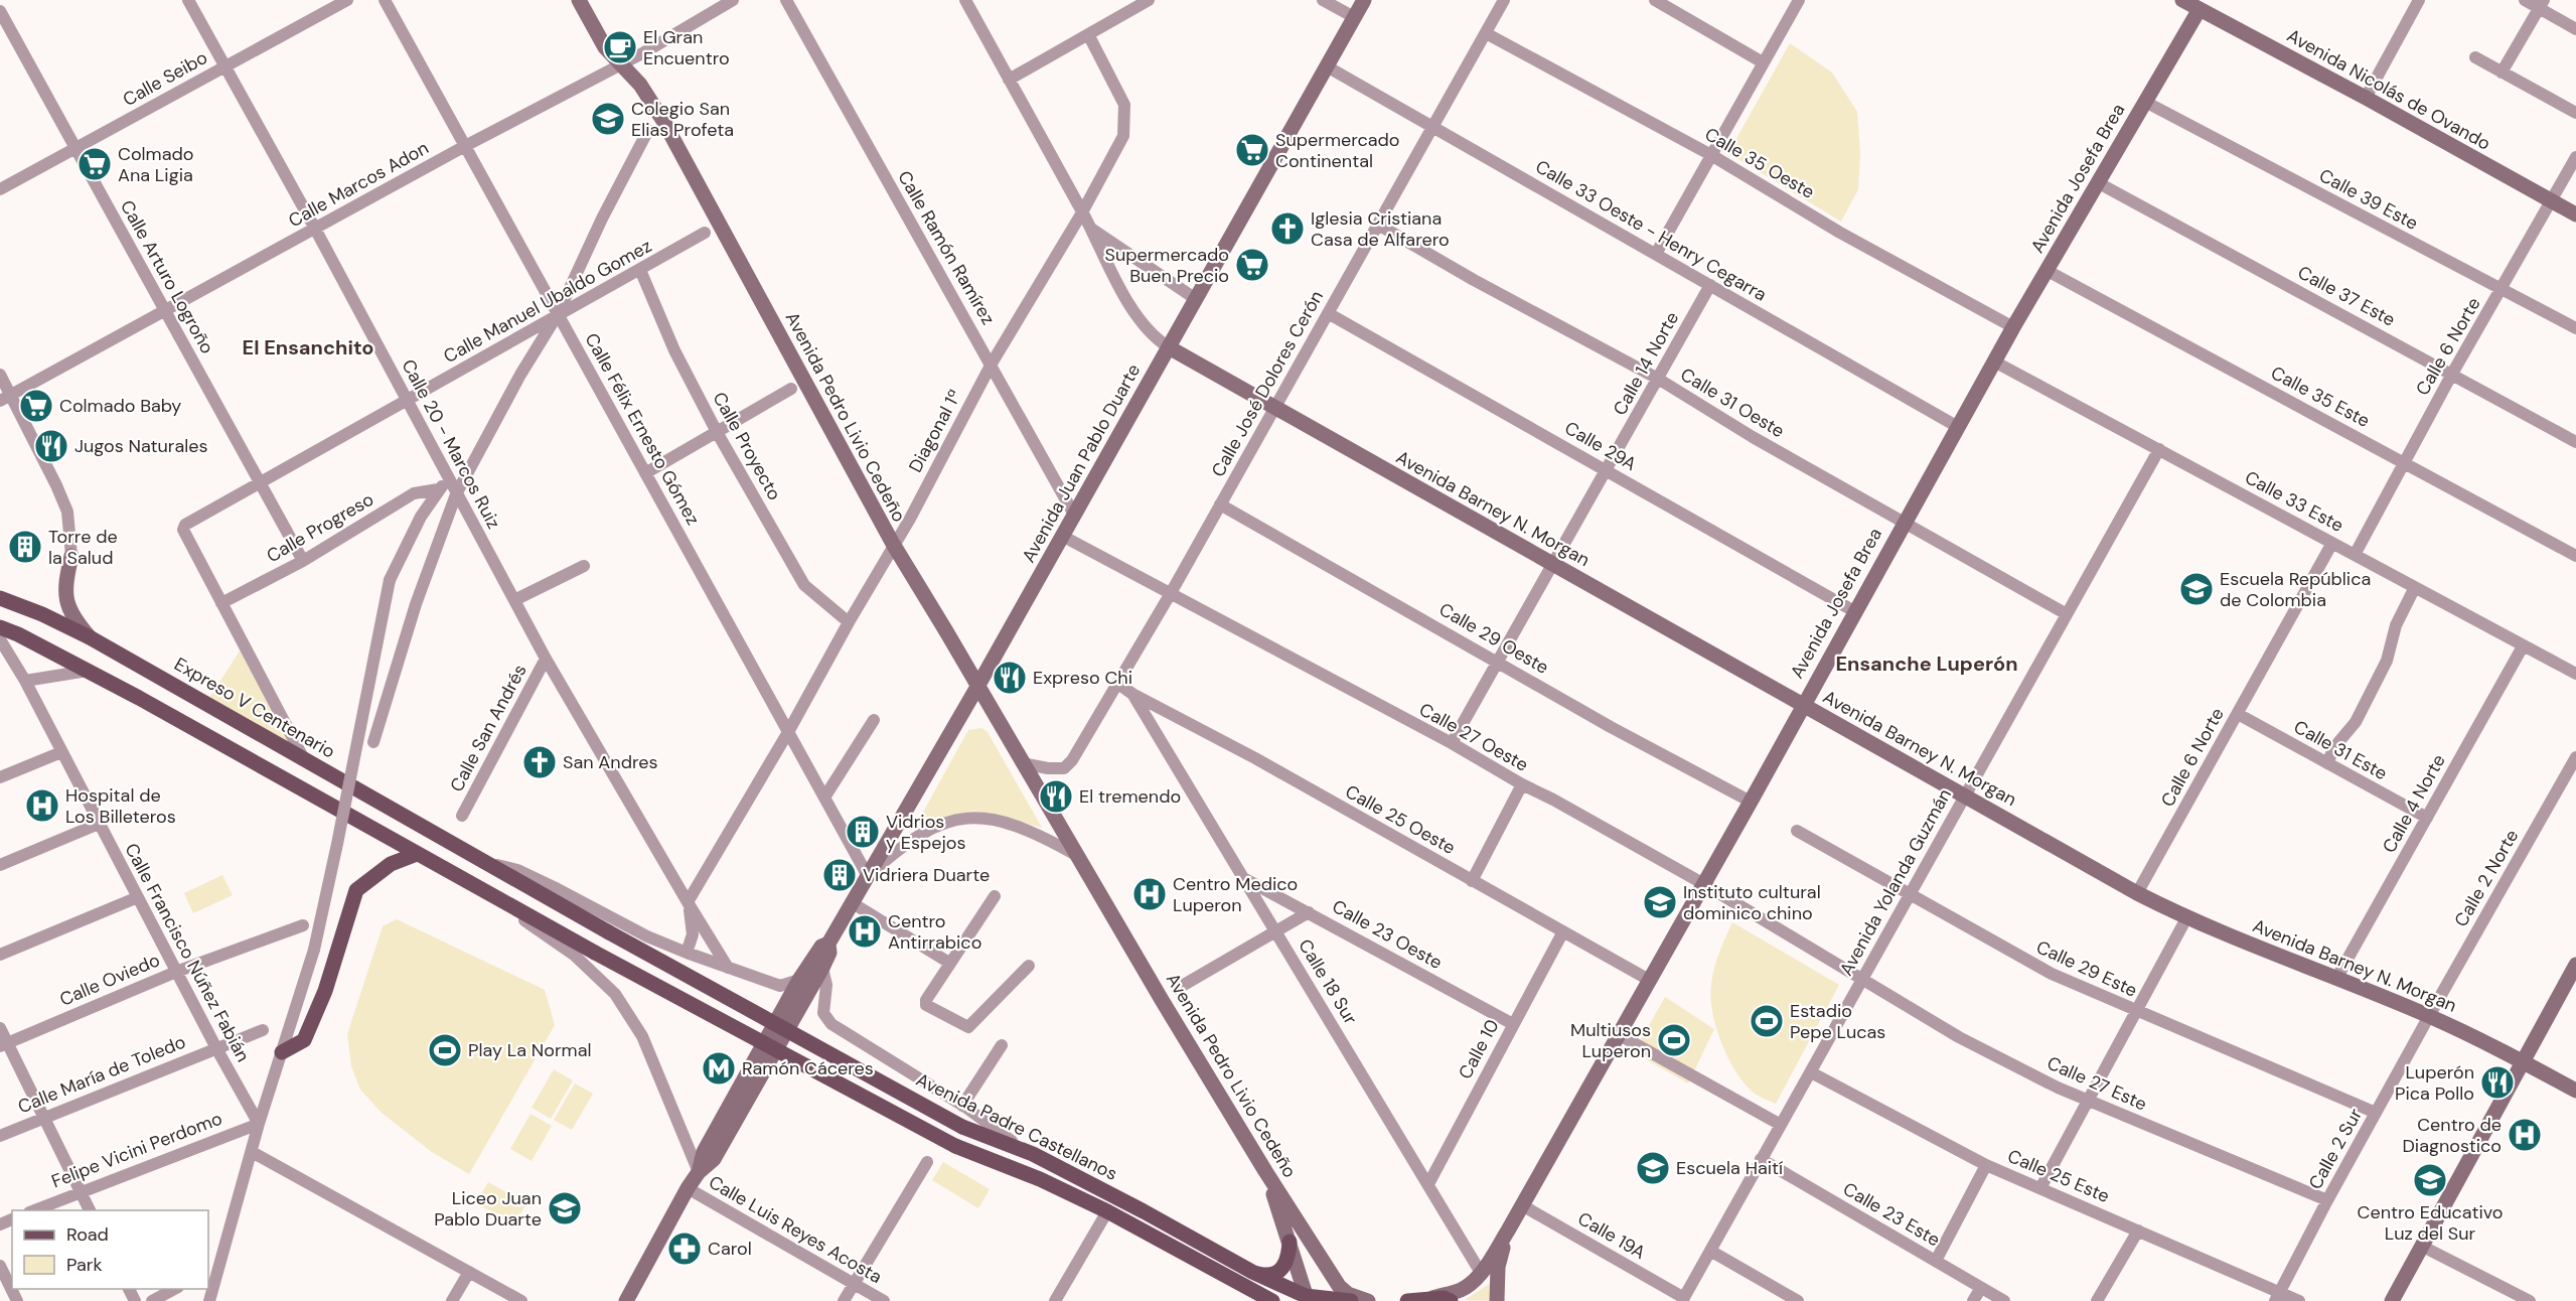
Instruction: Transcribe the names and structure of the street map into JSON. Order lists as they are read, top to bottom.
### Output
{
  "streets": {
    "main road": [
      "Avenida Nicolás de Ovando",
      "Avenida Josefa Brea",
      "Avenida Pedro Livio Cedeño",
      "Avenida Juan Pablo Duarte",
      "Avenida Barney N. Morgan",
      "Expreso V Centenario",
      "Avenida Padre Castellanos"
    ],
    "street": [
      "Calle Seibo",
      "Calle 35 Oeste",
      "Calle Marcos Adon",
      "Calle 39 Este",
      "Calle 33 Oeste - Henry Cegarra",
      "Calle Ramón Ramírez",
      "Calle Arturo Logroño",
      "Calle 37 Este",
      "Calle Manuel Ubaldo Gomez",
      "Calle 6 Norte",
      "Calle 14 Norte",
      "Calle José Dolores Cerón",
      "Calle 35 Este",
      "Calle 31 Oeste",
      "Calle Félix Ernesto Gómez",
      "Diagonal 1ª",
      "Calle 20 - Marcos Ruiz",
      "Calle Proyecto",
      "Calle 29A",
      "Calle 33 Este",
      "Calle Progreso",
      "Calle 29 Oeste",
      "Calle San Andrés",
      "Calle 27 Oeste",
      "Calle 31 Este",
      "Calle 4 Norte",
      "Calle 25 Oeste",
      "Calle 2 Norte",
      "Avenida Yolanda Guzmán",
      "Calle 23 Oeste",
      "Calle Francisco Núñez Fabián",
      "Calle 29 Este",
      "Calle Oviedo",
      "Calle 18 Sur",
      "Calle 10",
      "Calle María de Toledo",
      "Calle 27 Este",
      "Calle 2 Sur",
      "Felipe Vicini Perdomo",
      "Calle 25 Este",
      "Calle 23 Este",
      "Calle Luis Reyes Acosta",
      "Calle 19A"
    ]
  },
  "crossings": [
    ["Calle Seibo", "Calle Arturo Logroño"],
    ["Calle Seibo", "Calle 20 - Marcos Ruiz"],
    ["Avenida Nicolás de Ovando", "Avenida Josefa Brea"],
    ["Avenida Nicolás de Ovando", "Calle 6 Norte"],
    ["Calle 35 Oeste", "Avenida Josefa Brea"],
    ["Calle 35 Oeste", "Calle José Dolores Cerón"],
    ["Avenida Josefa Brea", "Calle 39 Este"],
    ["Avenida Josefa Brea", "Calle 33 Oeste - Henry Cegarra"],
    ["Avenida Josefa Brea", "Calle 37 Este"],
    ["Avenida Josefa Brea", "Calle 35 Este"],
    ["Avenida Josefa Brea", "Calle 31 Oeste"],
    ["Avenida Josefa Brea", "Calle 29A"],
    ["Avenida Josefa Brea", "Calle 33 Este"],
    ["Avenida Josefa Brea", "Avenida Barney N. Morgan"],
    ["Avenida Josefa Brea", "Calle 29 Oeste"],
    ["Avenida Josefa Brea", "Calle 27 Oeste"],
    ["Avenida Josefa Brea", "Calle 25 Oeste"],
    ["Avenida Josefa Brea", "Calle 18 Sur"],
    ["Avenida Josefa Brea", "Calle 19A"],
    ["Calle Marcos Adon", "Calle Arturo Logroño"],
    ["Calle Marcos Adon", "Avenida Pedro Livio Cedeño"],
    ["Calle Marcos Adon", "Calle Félix Ernesto Gómez"],
    ["Calle Marcos Adon", "Calle 20 - Marcos Ruiz"],
    ["Calle 39 Este", "Calle 6 Norte"],
    ["Calle 33 Oeste - Henry Cegarra", "Calle 14 Norte"],
    ["Calle 33 Oeste - Henry Cegarra", "Calle José Dolores Cerón"],
    ["Calle 33 Oeste - Henry Cegarra", "Avenida Juan Pablo Duarte"],
    ["Calle Ramón Ramírez", "Diagonal 1ª"],
    ["Calle Ramón Ramírez", "Avenida Juan Pablo Duarte"],
    ["Calle Arturo Logroño", "Calle Manuel Ubaldo Gomez"],
    ["Calle Arturo Logroño", "Calle Progreso"],
    ["Calle 37 Este", "Calle 6 Norte"],
    ["Calle Manuel Ubaldo Gomez", "Calle Félix Ernesto Gómez"],
    ["Calle Manuel Ubaldo Gomez", "Calle 20 - Marcos Ruiz"],
    ["Calle Manuel Ubaldo Gomez", "Calle Proyecto"],
    ["Calle Manuel Ubaldo Gomez", "Calle Progreso"],
    ["Calle 6 Norte", "Calle 35 Este"],
    ["Calle 6 Norte", "Calle 33 Este"],
    ["Calle 6 Norte", "Avenida Barney N. Morgan"],
    ["Calle 6 Norte", "Calle 31 Este"],
    ["Calle 14 Norte", "Calle 31 Oeste"],
    ["Calle 14 Norte", "Calle 29A"],
    ["Calle 14 Norte", "Avenida Barney N. Morgan"],
    ["Calle 14 Norte", "Calle 29 Oeste"],
    ["Calle 14 Norte", "Calle 27 Oeste"],
    ["Calle José Dolores Cerón", "Calle 31 Oeste"],
    ["Calle José Dolores Cerón", "Avenida Pedro Livio Cedeño"],
    ["Calle José Dolores Cerón", "Calle 29A"],
    ["Calle José Dolores Cerón", "Avenida Barney N. Morgan"],
    ["Calle José Dolores Cerón", "Calle 29 Oeste"],
    ["Calle José Dolores Cerón", "Calle 27 Oeste"],
    ["Calle José Dolores Cerón", "Calle 18 Sur"],
    ["Calle 31 Oeste", "Avenida Yolanda Guzmán"],
    ["Avenida Pedro Livio Cedeño", "Diagonal 1ª"],
    ["Avenida Pedro Livio Cedeño", "Avenida Juan Pablo Duarte"],
    ["Calle Félix Ernesto Gómez", "Diagonal 1ª"],
    ["Calle Félix Ernesto Gómez", "Avenida Juan Pablo Duarte"],
    ["Diagonal 1ª", "Calle 20 - Marcos Ruiz"],
    ["Diagonal 1ª", "Calle Proyecto"],
    ["Calle 20 - Marcos Ruiz", "Expreso V Centenario"],
    ["Calle 20 - Marcos Ruiz", "Calle San Andrés"],
    ["Avenida Juan Pablo Duarte", "Avenida Barney N. Morgan"],
    ["Avenida Juan Pablo Duarte", "Expreso V Centenario"],
    ["Avenida Juan Pablo Duarte", "Calle 27 Oeste"],
    ["Calle 33 Este", "Calle 4 Norte"],
    ["Calle 33 Este", "Avenida Yolanda Guzmán"],
    ["Avenida Barney N. Morgan", "Calle 4 Norte"],
    ["Avenida Barney N. Morgan", "Calle 2 Norte"],
    ["Avenida Barney N. Morgan", "Avenida Yolanda Guzmán"],
    ["Avenida Barney N. Morgan", "Calle 2 Sur"],
    ["Expreso V Centenario", "Avenida Padre Castellanos"],
    ["Calle 27 Oeste", "Avenida Yolanda Guzmán"],
    ["Calle 27 Oeste", "Calle 27 Este"],
    ["Calle 31 Este", "Calle 4 Norte"],
    ["Calle 25 Oeste", "Calle 18 Sur"],
    ["Calle 25 Oeste", "Calle 10"],
    ["Calle 2 Norte", "Calle 2 Sur"],
    ["Avenida Yolanda Guzmán", "Calle 29 Este"],
    ["Avenida Yolanda Guzmán", "Calle 27 Este"],
    ["Avenida Yolanda Guzmán", "Calle 25 Este"],
    ["Avenida Yolanda Guzmán", "Calle 23 Este"],
    ["Avenida Yolanda Guzmán", "Calle 19A"],
    ["Calle 23 Oeste", "Calle 18 Sur"],
    ["Calle 23 Oeste", "Calle 10"],
    ["Calle Francisco Núñez Fabián", "Calle Oviedo"],
    ["Calle Francisco Núñez Fabián", "Calle María de Toledo"],
    ["Calle Francisco Núñez Fabián", "Felipe Vicini Perdomo"],
    ["Calle 29 Este", "Calle 2 Sur"],
    ["Calle 18 Sur", "Calle 10"],
    ["Calle 27 Este", "Calle 2 Sur"],
    ["Calle 2 Sur", "Calle 25 Este"]
  ],
  "districts": ["El Ensanchito", "Ensanche Luperón"],
  "places": {
    "cafe": ["El Gran Encuentro"],
    "school or university": [
      "Colegio San Elias Profeta",
      "Escuela República de Colombia",
      "Instituto cultural dominico chino",
      "Escuela Haití",
      "Centro Educativo Luz del Sur",
      "Liceo Juan Pablo Duarte"
    ],
    "supermarket": [
      "Supermercado Continental",
      "Colmado Ana Ligia",
      "Supermercado Buen Precio",
      "Colmado Baby"
    ],
    "church": ["Iglesia Cristiana Casa de Alfarero", "San Andres"],
    "restaurant": [
      "Jugos Naturales",
      "Expreso Chi",
      "El tremendo",
      "Luperón Pica Pollo"
    ],
    "building": ["Torre de la Salud", "Vidrios y Espejos", "Vidriera Duarte"],
    "hospital": [
      "Hospital de Los Billeteros",
      "Centro Medico Luperon",
      "Centro Antirrabico",
      "Centro de Diagnostico"
    ],
    "sports": ["Estadio Pepe Lucas", "Multiusos Luperon", "Play La Normal"],
    "metro station": ["Ramón Cáceres"],
    "pharmacy": ["Carol"]
  },
  "legend": ["Road", "Park"]
}
